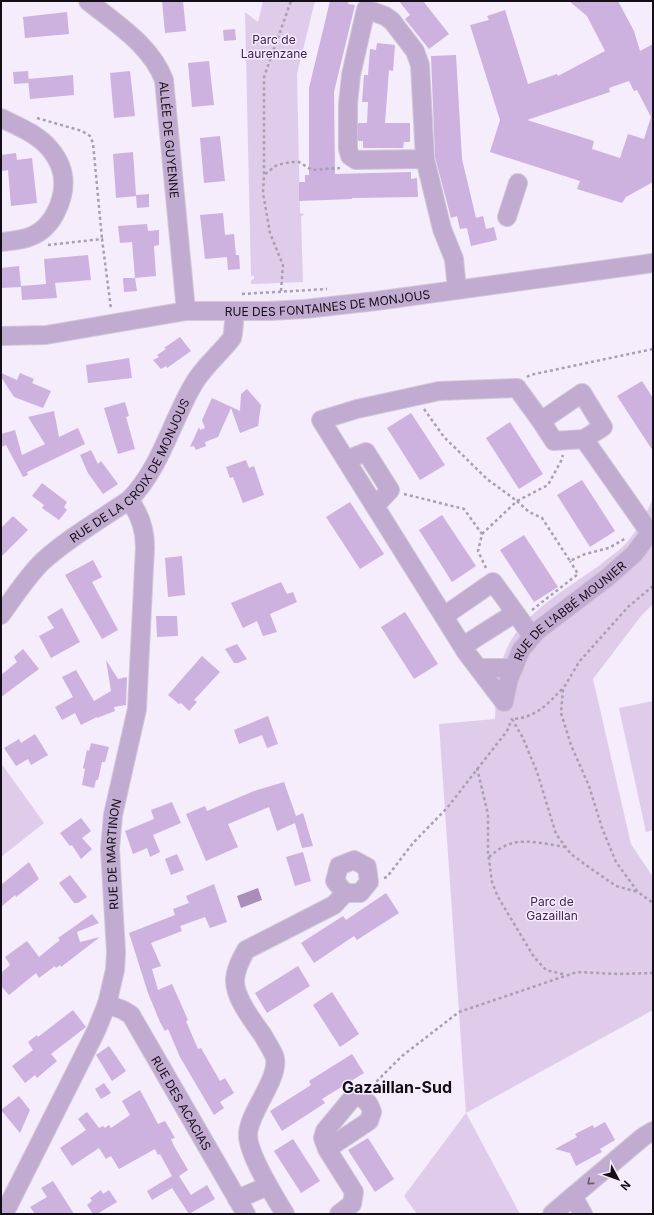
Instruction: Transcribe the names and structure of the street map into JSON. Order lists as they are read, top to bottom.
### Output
{
  "streets": {
    "street": [
      "ALLÉE DE GUYENNE",
      "RUE DES FONTAINES DE MONJOUS",
      "RUE DE LA CROIX DE MONJOUS",
      "RUE DE L'ABBÉ MOUNIER",
      "RUE DE MARTINON",
      "RUE DES ACACIAS"
    ]
  },
  "crossings": [
    ["ALLÉE DE GUYENNE", "RUE DES FONTAINES DE MONJOUS"],
    ["RUE DES FONTAINES DE MONJOUS", "RUE DE LA CROIX DE MONJOUS"],
    ["RUE DE LA CROIX DE MONJOUS", "RUE DE MARTINON"],
    ["RUE DE MARTINON", "RUE DES ACACIAS"]
  ],
  "districts": ["Gazaillan-Sud"],
  "parks": ["Parc de Laurenzane", "Parc de Gazaillan"],
  "north": "bottom right"
}
